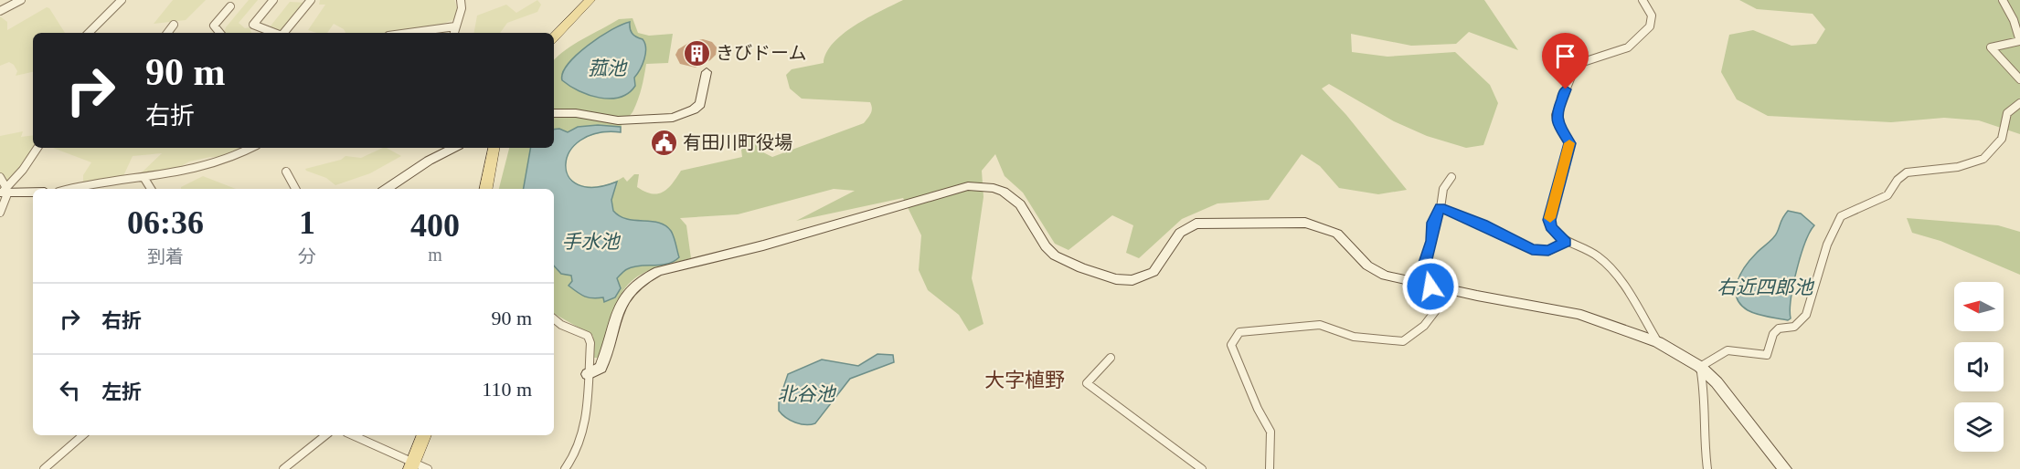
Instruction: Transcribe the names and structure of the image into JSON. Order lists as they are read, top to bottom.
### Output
{
  "districts": ["大字植野"],
  "water": [
    "菰池",
    "手水池",
    "右近四郎池",
    "北谷池"
  ],
  "places": {
    "building": ["きびドーム"],
    "public building": ["有田川町役場"]
  },
  "north": "left",
  "page": {
    "turn": ["90 m", "右折"],
    "eta": [
      "06:36",
      "到着",
      "1",
      "分",
      "400",
      "m"
    ],
    "list": [
      {
        "name": "右折",
        "value": "90 m"
      },
      {
        "name": "左折",
        "value": "110 m"
      }
    ]
  }
}
